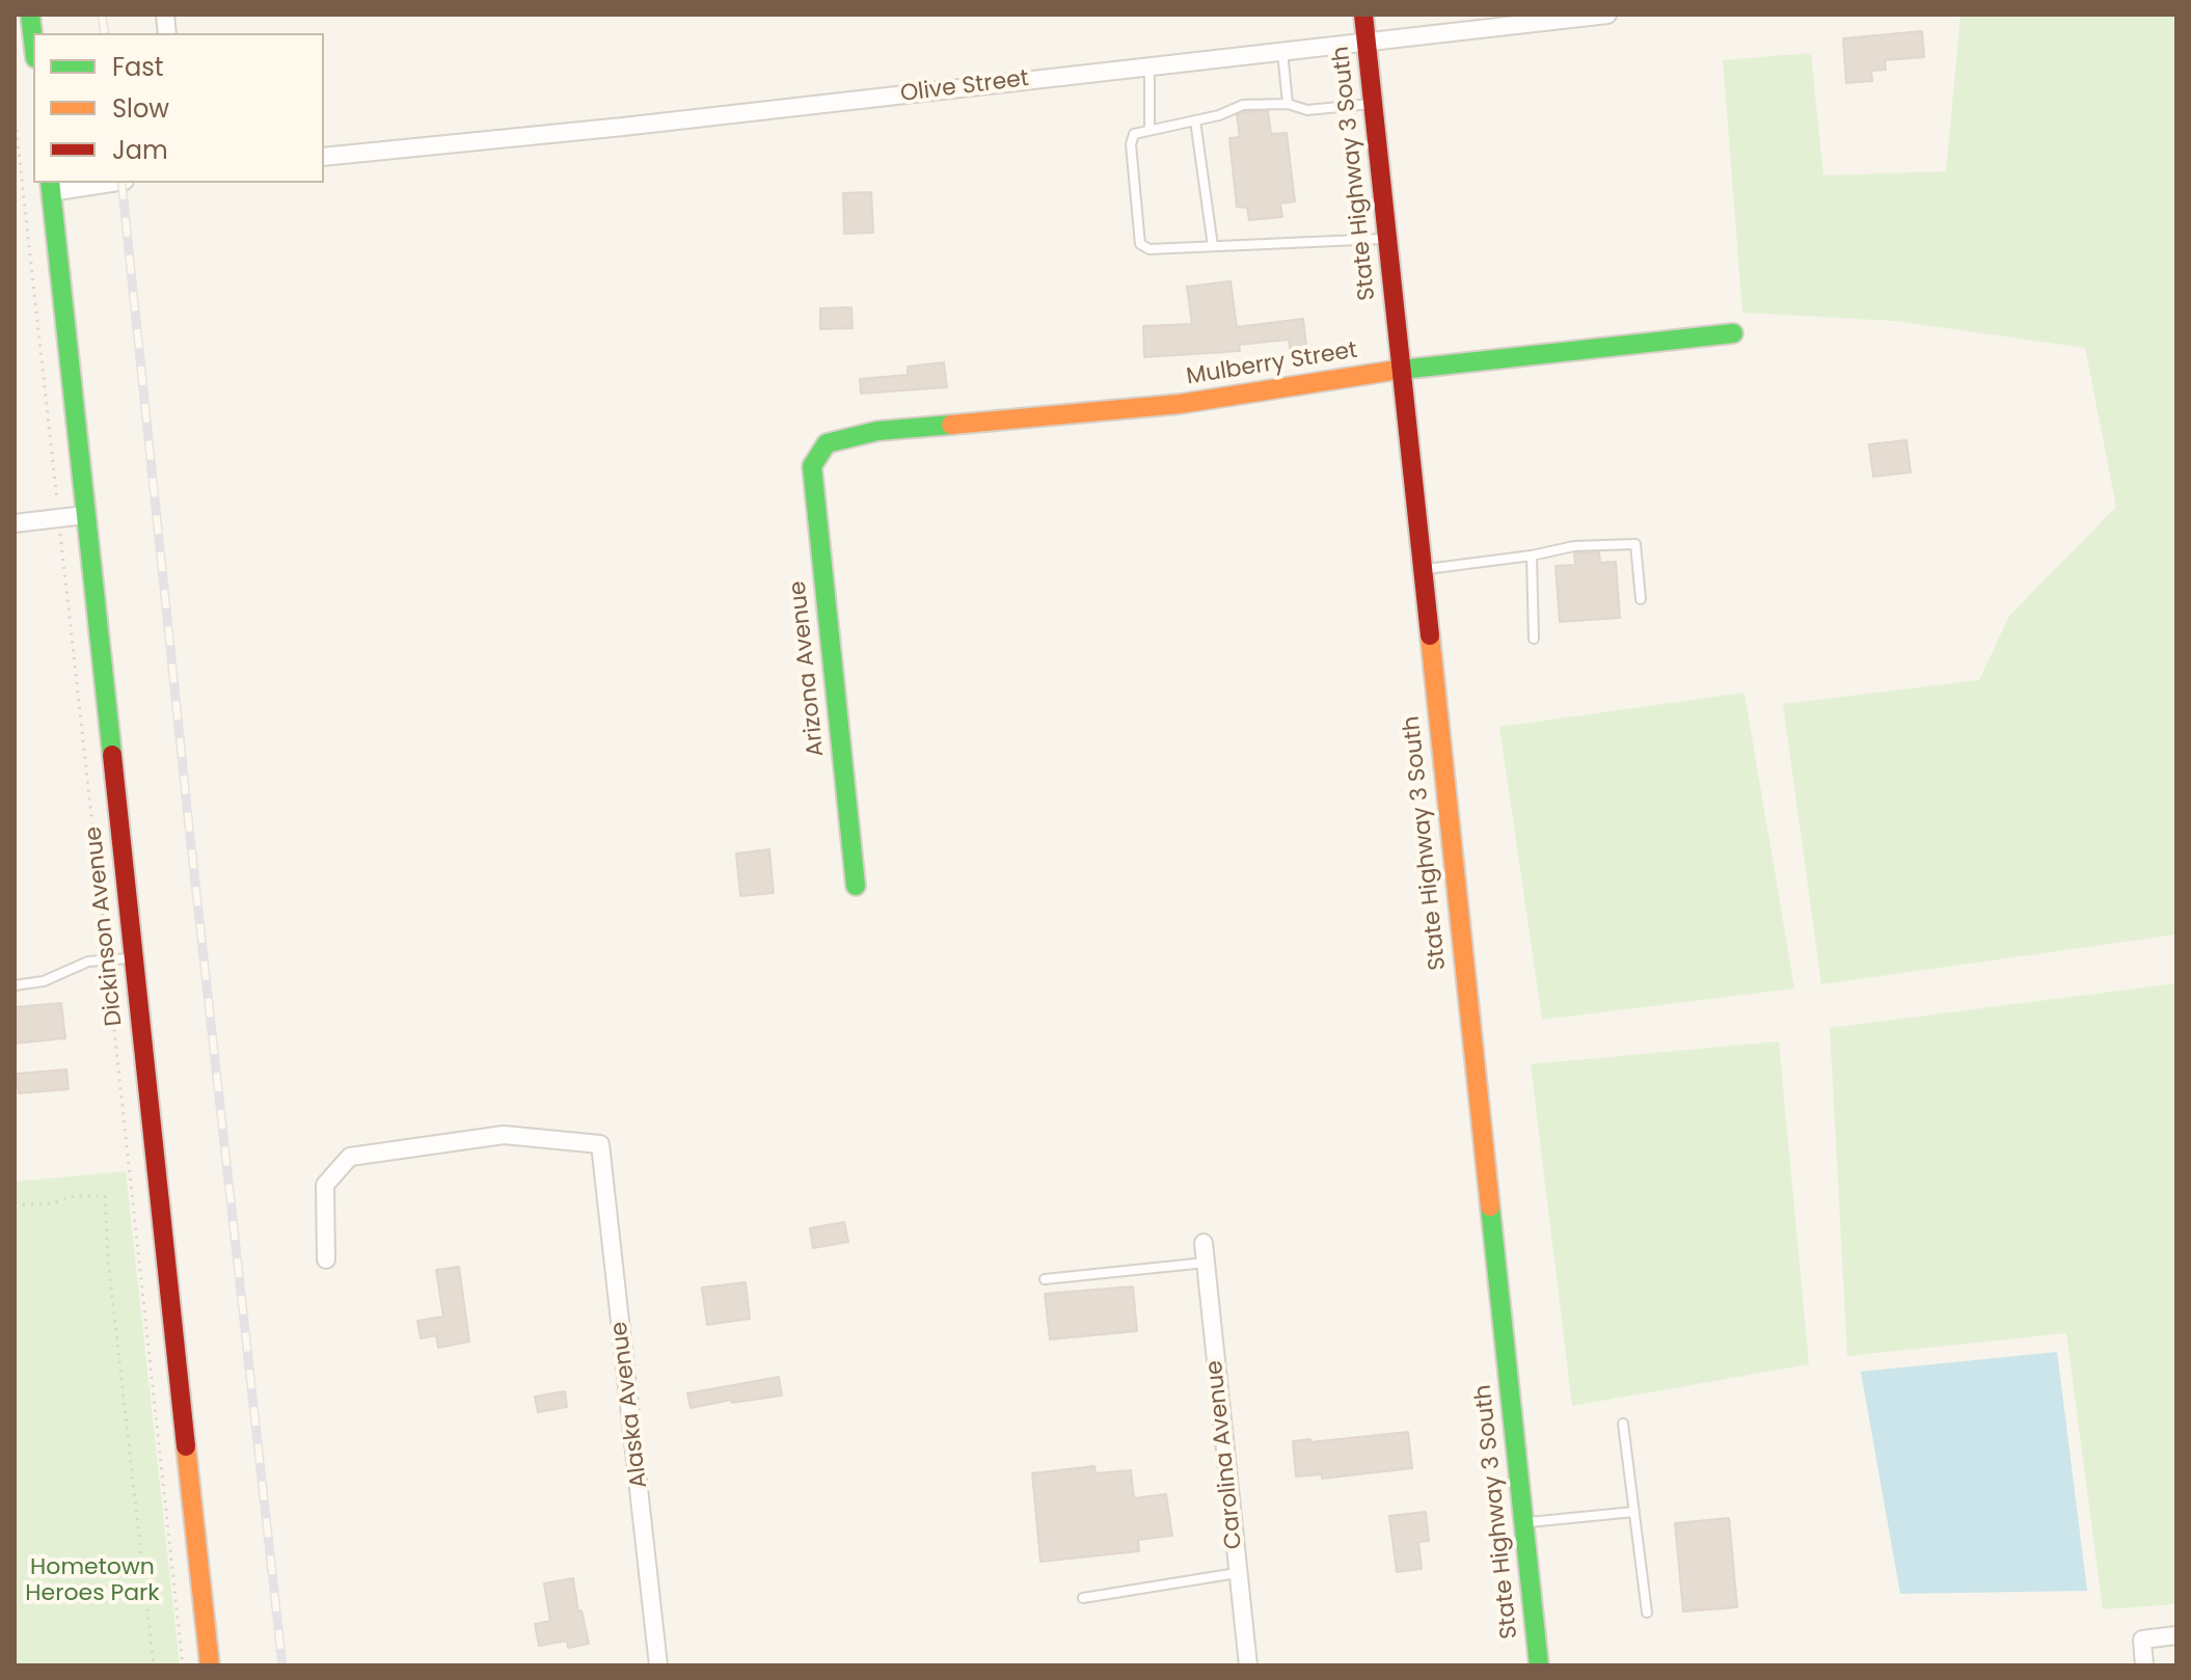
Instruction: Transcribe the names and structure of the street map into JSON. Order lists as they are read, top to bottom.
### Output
{
  "streets": {
    "street": [
      "Olive Street",
      "State Highway 3 South",
      "Mulberry Street",
      "Arizona Avenue",
      "Dickinson Avenue",
      "Alaska Avenue",
      "Carolina Avenue"
    ]
  },
  "crossings": [
    ["Olive Street", "State Highway 3 South"],
    ["State Highway 3 South", "Mulberry Street"],
    ["Mulberry Street", "Arizona Avenue"]
  ],
  "parks": ["Hometown Heroes Park"],
  "legend": ["Fast", "Slow", "Jam"]
}
